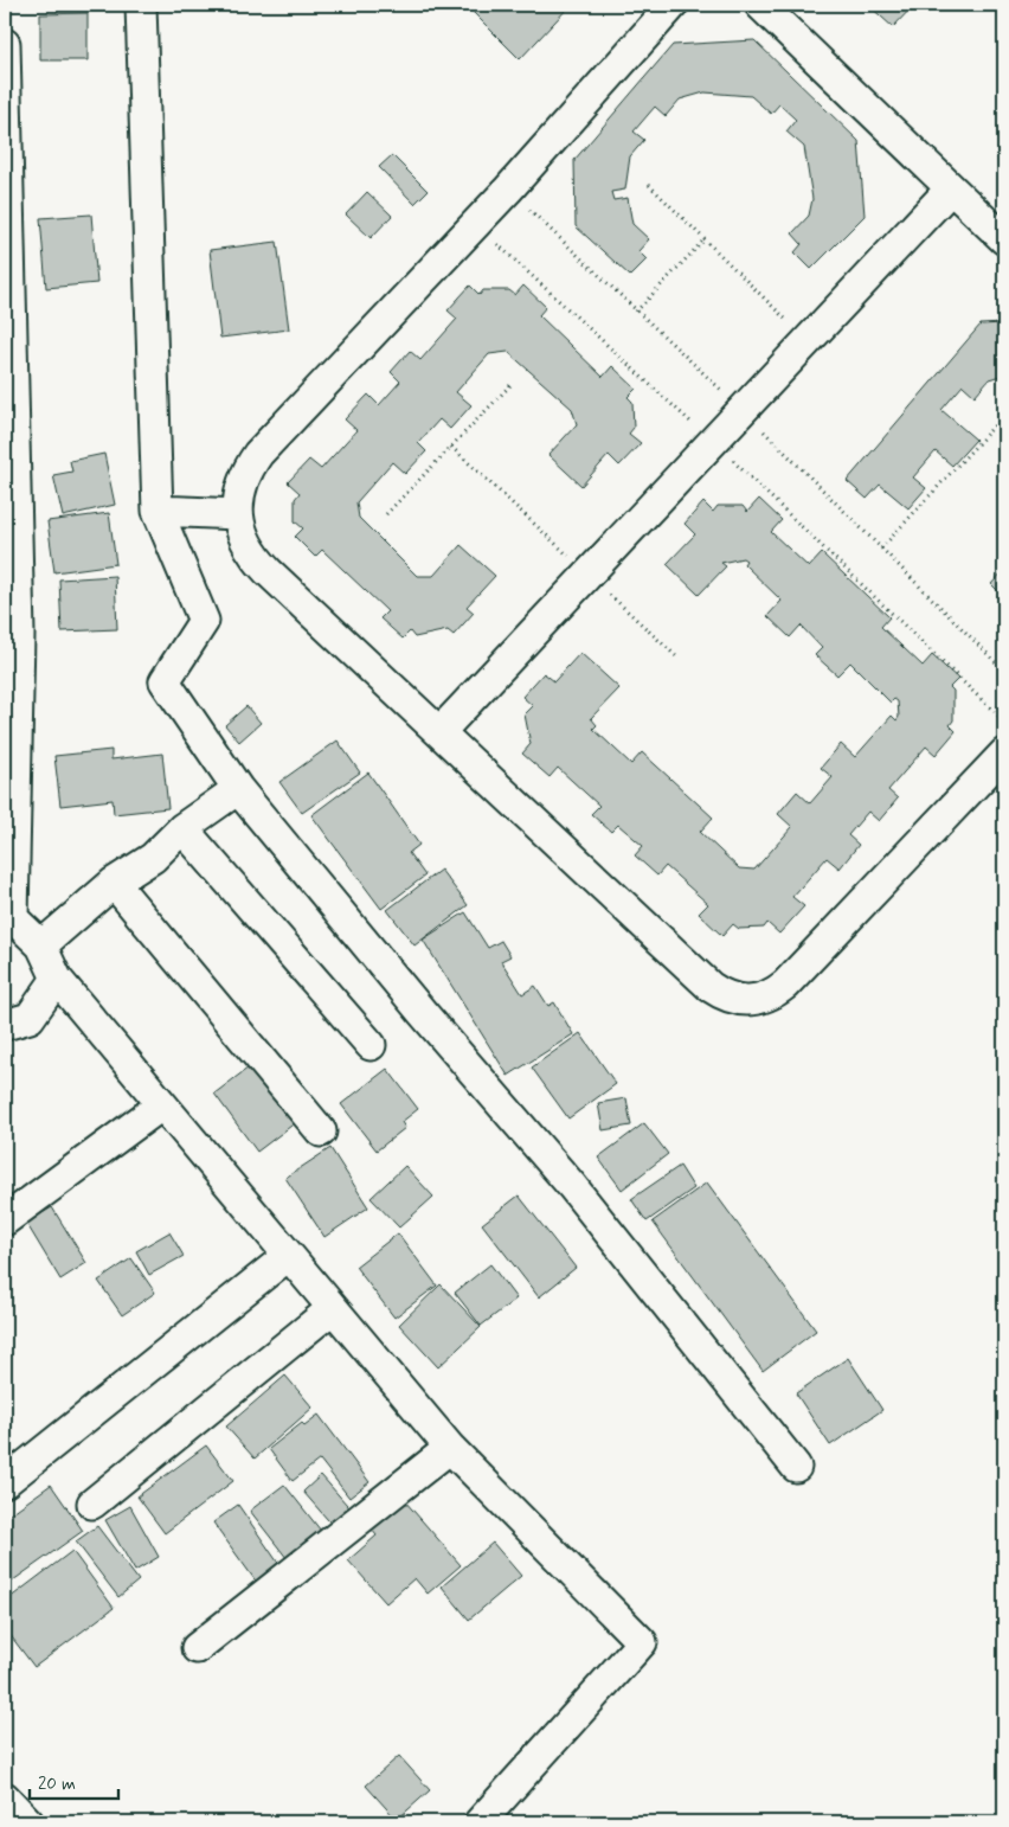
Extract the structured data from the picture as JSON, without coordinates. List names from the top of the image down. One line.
{"scale_bar":"20 m"}
